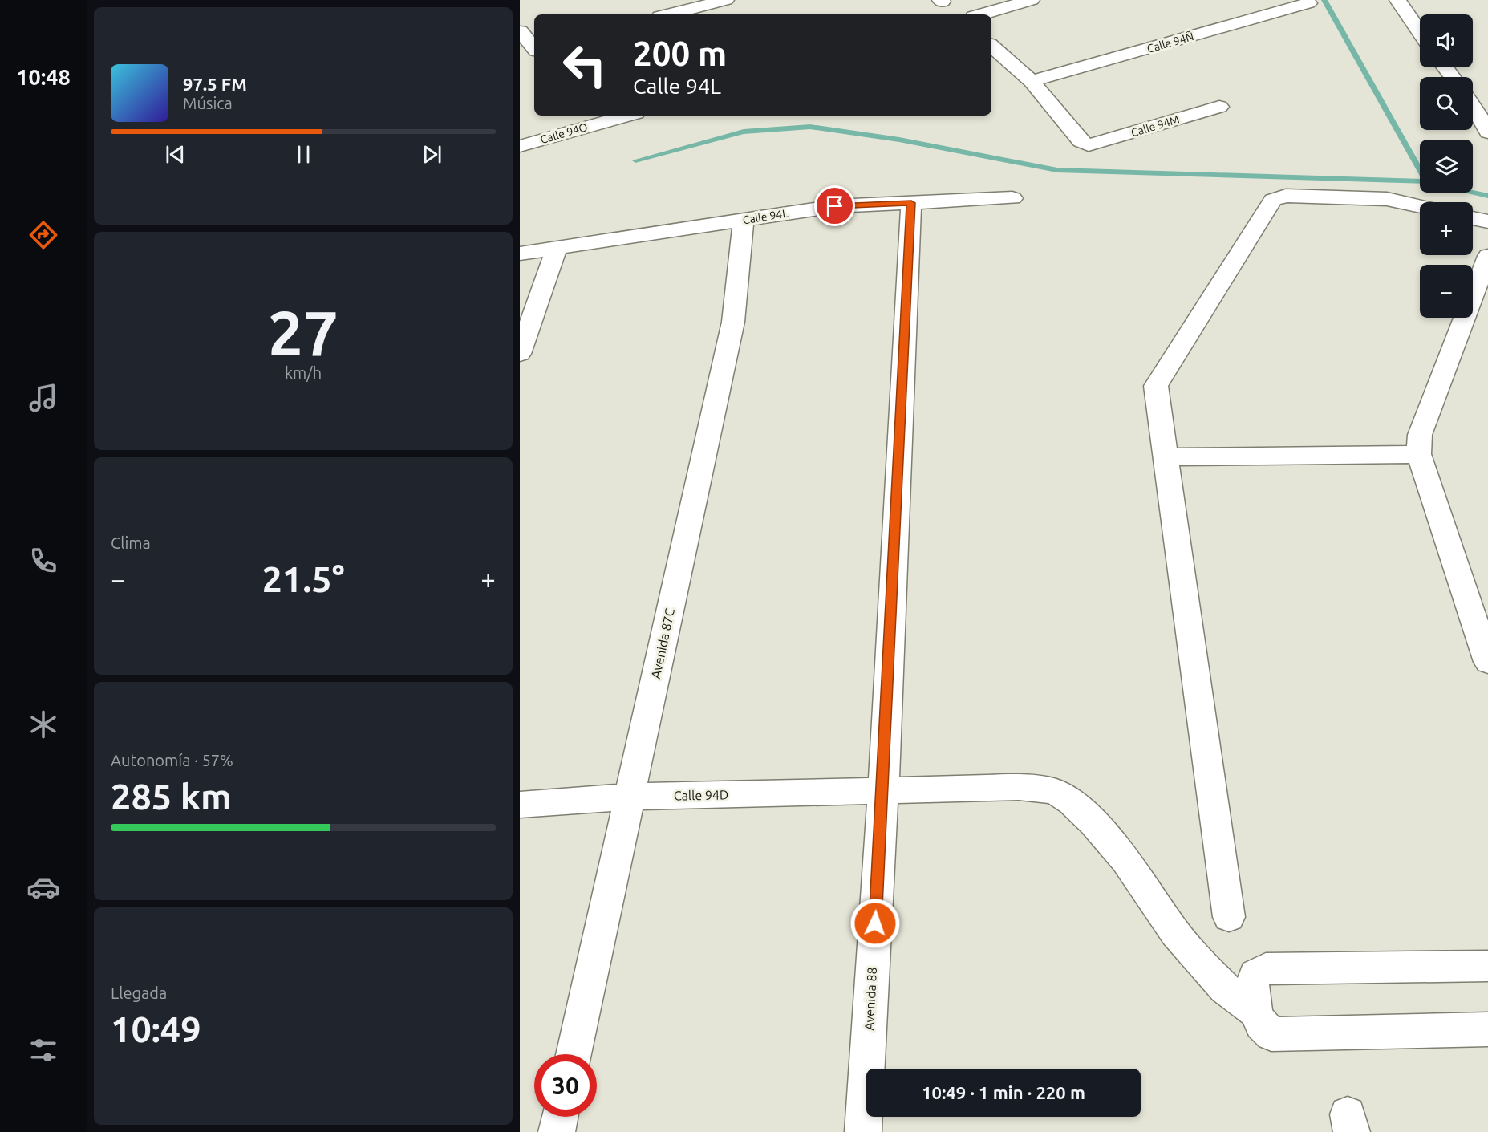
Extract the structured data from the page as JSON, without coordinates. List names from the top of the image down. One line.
{"streets":{"street":["Calle 94Ñ","Calle 94M","Calle 94O","Calle 94L","Avenida 87C","Calle 94D","Avenida 88"]},"crossings":[["Calle 94Ñ","Calle 94M"],["Calle 94L","Avenida 87C"],["Calle 94L","Avenida 88"],["Avenida 87C","Calle 94D"],["Calle 94D","Avenida 88"]],"page":{"tabs":"10:48","map_buttons":["+","−"],"turn":["200 m","Calle 94L"],"song":["97.5 FM","Música"],"tile":[["27","km/h"],"Clima",["Autonomía · 57%","285 km"],["Llegada","10:49"]],"heat":["−","21.5°","+"],"limit":"30","trip":"10:49 · 1 min · 220 m"}}
